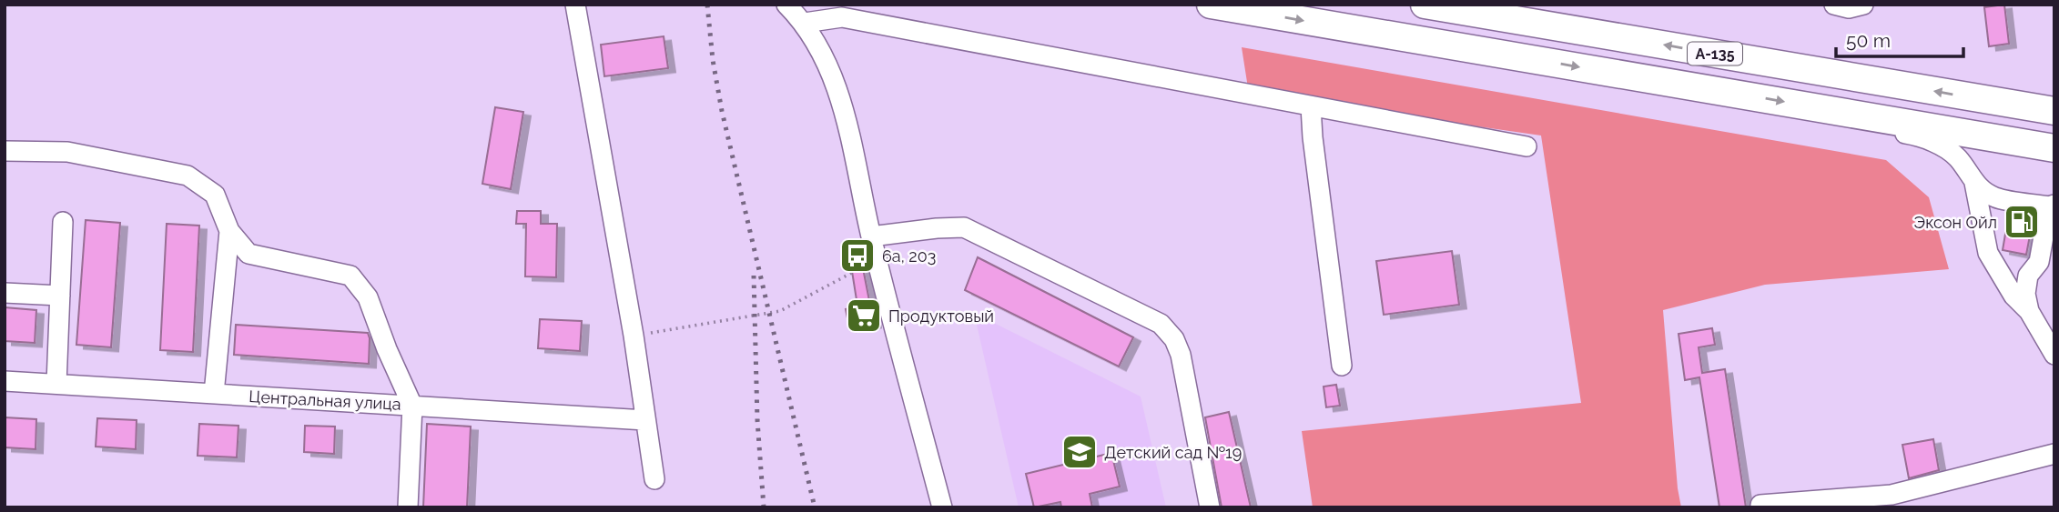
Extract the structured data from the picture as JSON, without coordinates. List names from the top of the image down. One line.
{"streets":{"highway":["А-135"],"street":["Центральная улица"]},"places":{"fuel station":["Эксон Ойл"],"bus stop":["6a, 203"],"supermarket":["Продуктовый"],"school or university":["Детский сад №19"]},"scale_bar":"50 m"}
